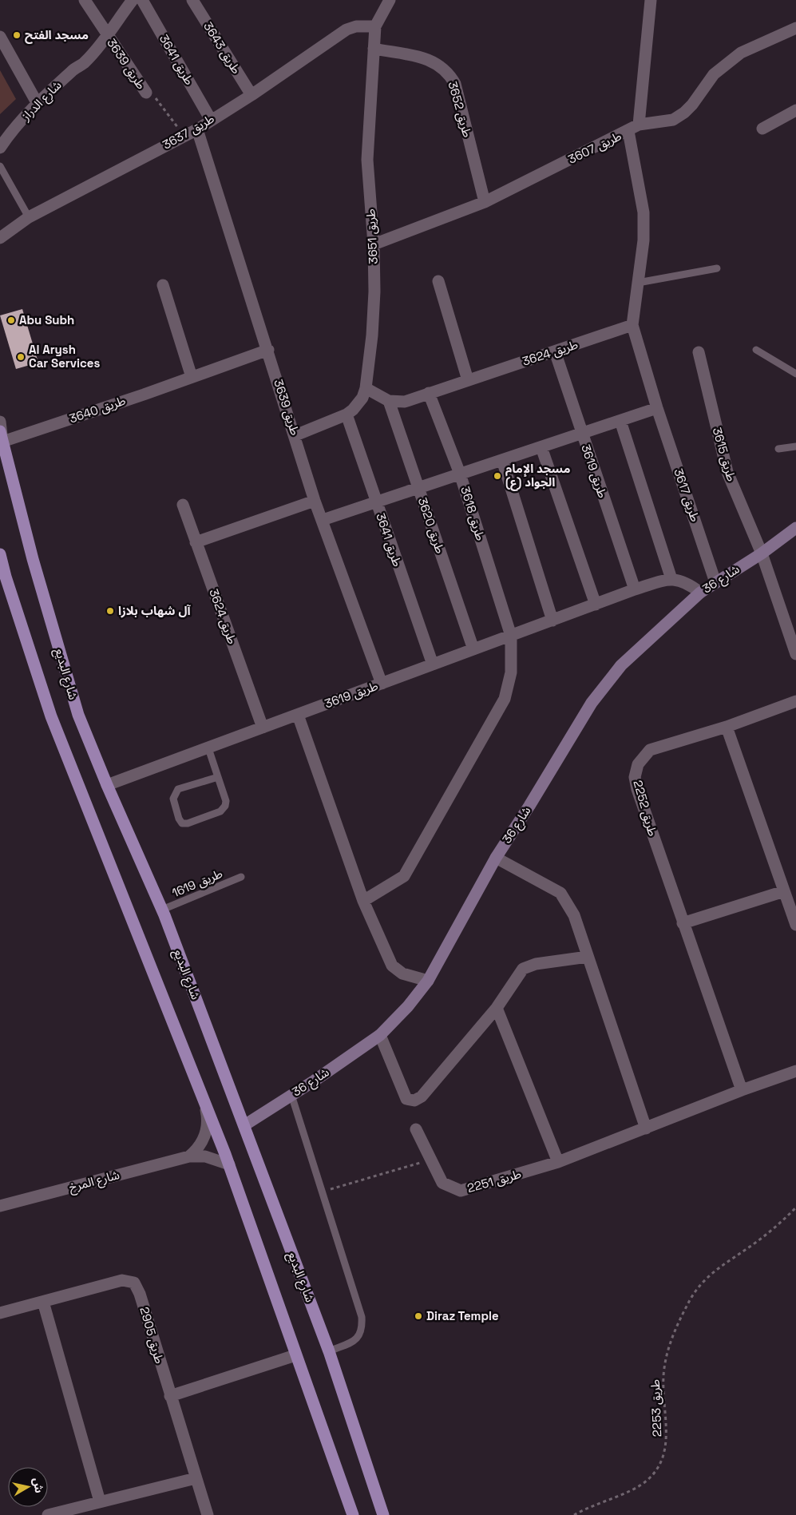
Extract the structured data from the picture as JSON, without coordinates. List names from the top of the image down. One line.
{"streets":{"main road":["شارع البديع"],"street":["طريق 3643","طريق 3641","طريق 3639","شارع الدراز","طريق 3652","طريق 3637","طريق 3607","طريق 3651","طريق 3624","طريق 3640","طريق 3615","طريق 3619","طريق 3617","طريق 3618","طريق 3620","شارع 36","طريق 2252","شارع المرخ","طريق 2251","طريق 2905"],"lane":["طريق 1619"],"path":["طريق 2253"]},"crossings":[["طريق 3643","طريق 3637"],["طريق 3641","طريق 3637"],["طريق 3641","طريق 3651"],["طريق 3641","طريق 3619"],["طريق 3639","شارع الدراز"],["طريق 3639","طريق 3637"],["طريق 3639","طريق 3651"],["طريق 3639","طريق 3640"],["طريق 3639","طريق 3619"],["طريق 3652","طريق 3607"],["طريق 3652","طريق 3651"],["طريق 3637","طريق 3651"],["طريق 3607","طريق 3651"],["طريق 3624","طريق 3619"],["طريق 3624","طريق 3617"],["طريق 3624","طريق 3618"],["طريق 3624","طريق 3620"],["طريق 3640","شارع البديع"],["طريق 3615","شارع 36"],["طريق 3619","طريق 3618"],["طريق 3619","طريق 3620"],["طريق 3619","شارع البديع"],["طريق 3617","شارع 36"],["شارع 36","شارع البديع"],["شارع البديع","طريق 1619"],["طريق 2252","طريق 2251"]],"places":["مسجد الفتح","Abu Subh","Al Arysh Car Services","مسجد الإمام الجواد (ع)","آل شهاب بلازا","Diraz Temple"],"north":"right"}
